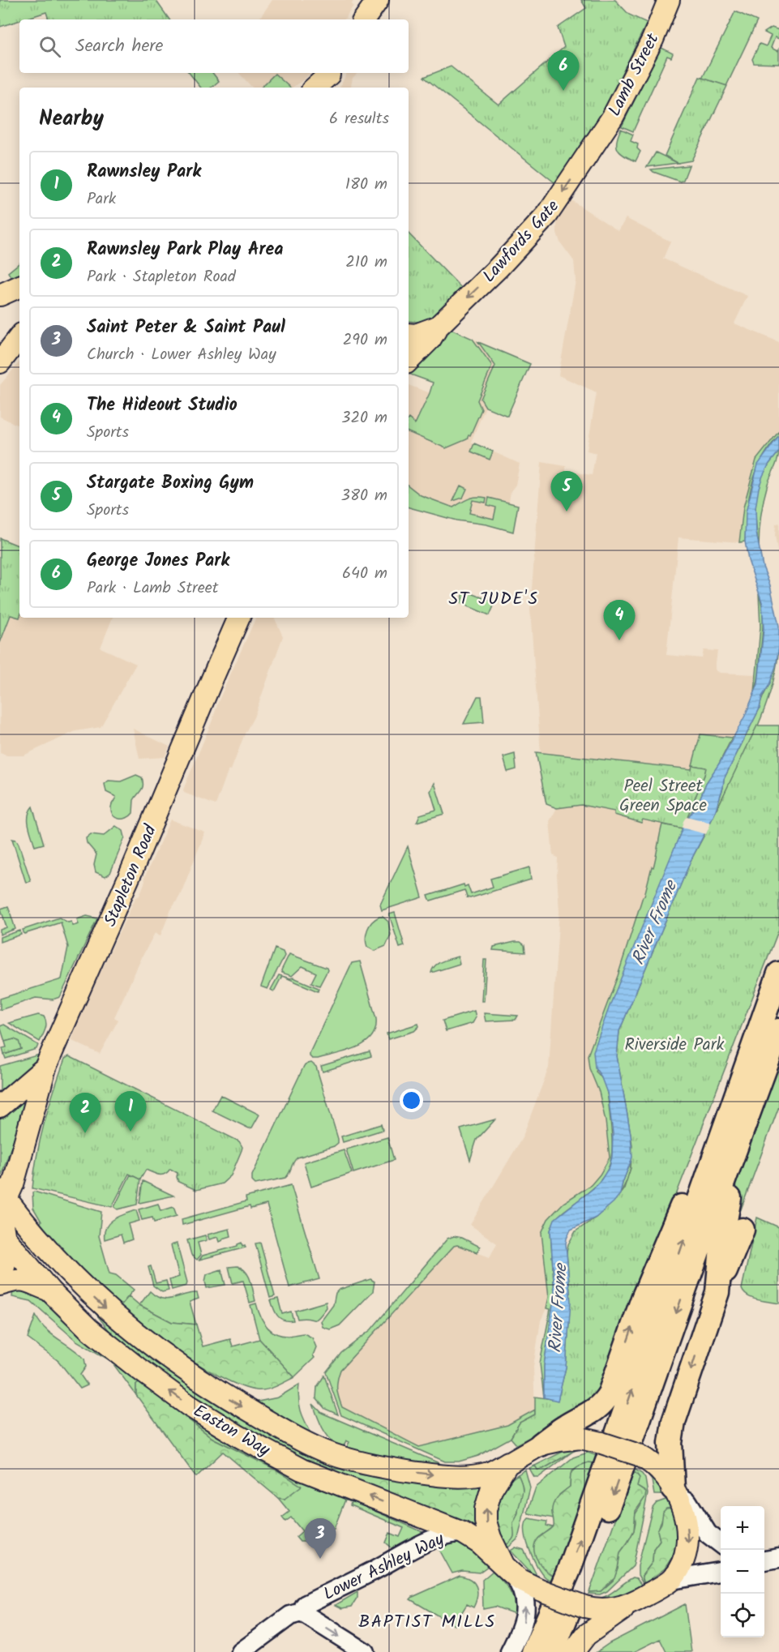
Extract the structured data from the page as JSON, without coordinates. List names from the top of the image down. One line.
{"streets":{"main road":["Lamb Street","Lawfords Gate","Stapleton Road","Easton Way","Lower Ashley Way"]},"crossings":[["Lamb Street","Lawfords Gate"],["Stapleton Road","Easton Way"],["Easton Way","Lower Ashley Way"]],"one_way":["Lawfords Gate"],"districts":["ST JUDE'S","BAPTIST MILLS"],"water":["River Frome"],"parks":["Peel Street Green Space","Riverside Park"],"page":{"search":"Search here","pins":["6","5","4","1","2","3"],"heading":["Nearby","6 results"],"list":[{"mark":"1","name":"Rawnsley Park","note":"Park","value":"180 m"},{"mark":"2","name":"Rawnsley Park Play Area","note":"Park · Stapleton Road","value":"210 m"},{"mark":"3","name":"Saint Peter & Saint Paul","note":"Church · Lower Ashley Way","value":"290 m"},{"mark":"4","name":"The Hideout Studio","note":"Sports","value":"320 m"},{"mark":"5","name":"Stargate Boxing Gym","note":"Sports","value":"380 m"},{"mark":"6","name":"George Jones Park","note":"Park · Lamb Street","value":"640 m"}],"map_buttons":["+","−"]}}
